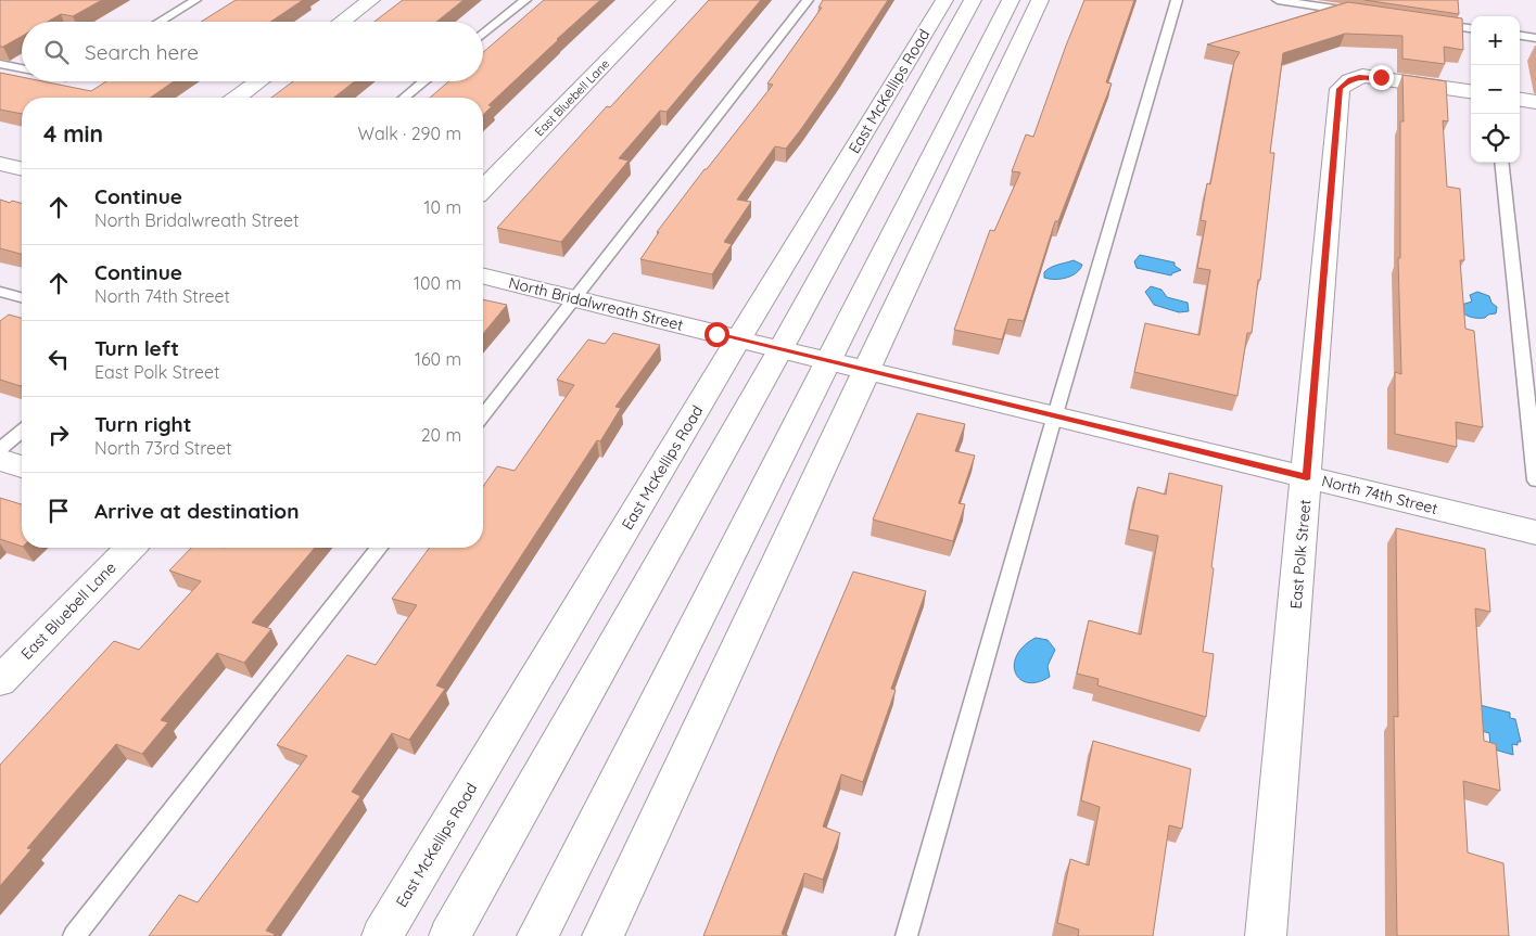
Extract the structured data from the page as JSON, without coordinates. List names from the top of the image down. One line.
{"streets":{"street":["East McKellips Road","East Bluebell Lane","North Bridalwreath Street","North 74th Street","East Polk Street"]},"crossings":[["East McKellips Road","North Bridalwreath Street"],["East McKellips Road","North 74th Street"],["North Bridalwreath Street","North 74th Street"],["North 74th Street","East Polk Street"]],"page":{"map_buttons":["+","−"],"search":"Search here","heading":["4 min","Walk · 290 m"],"list":[["Continue","North Bridalwreath Street","10 m"],["Continue","North 74th Street","100 m"],["Turn left","East Polk Street","160 m"],["Turn right","North 73rd Street","20 m"],"Arrive at destination"]}}
